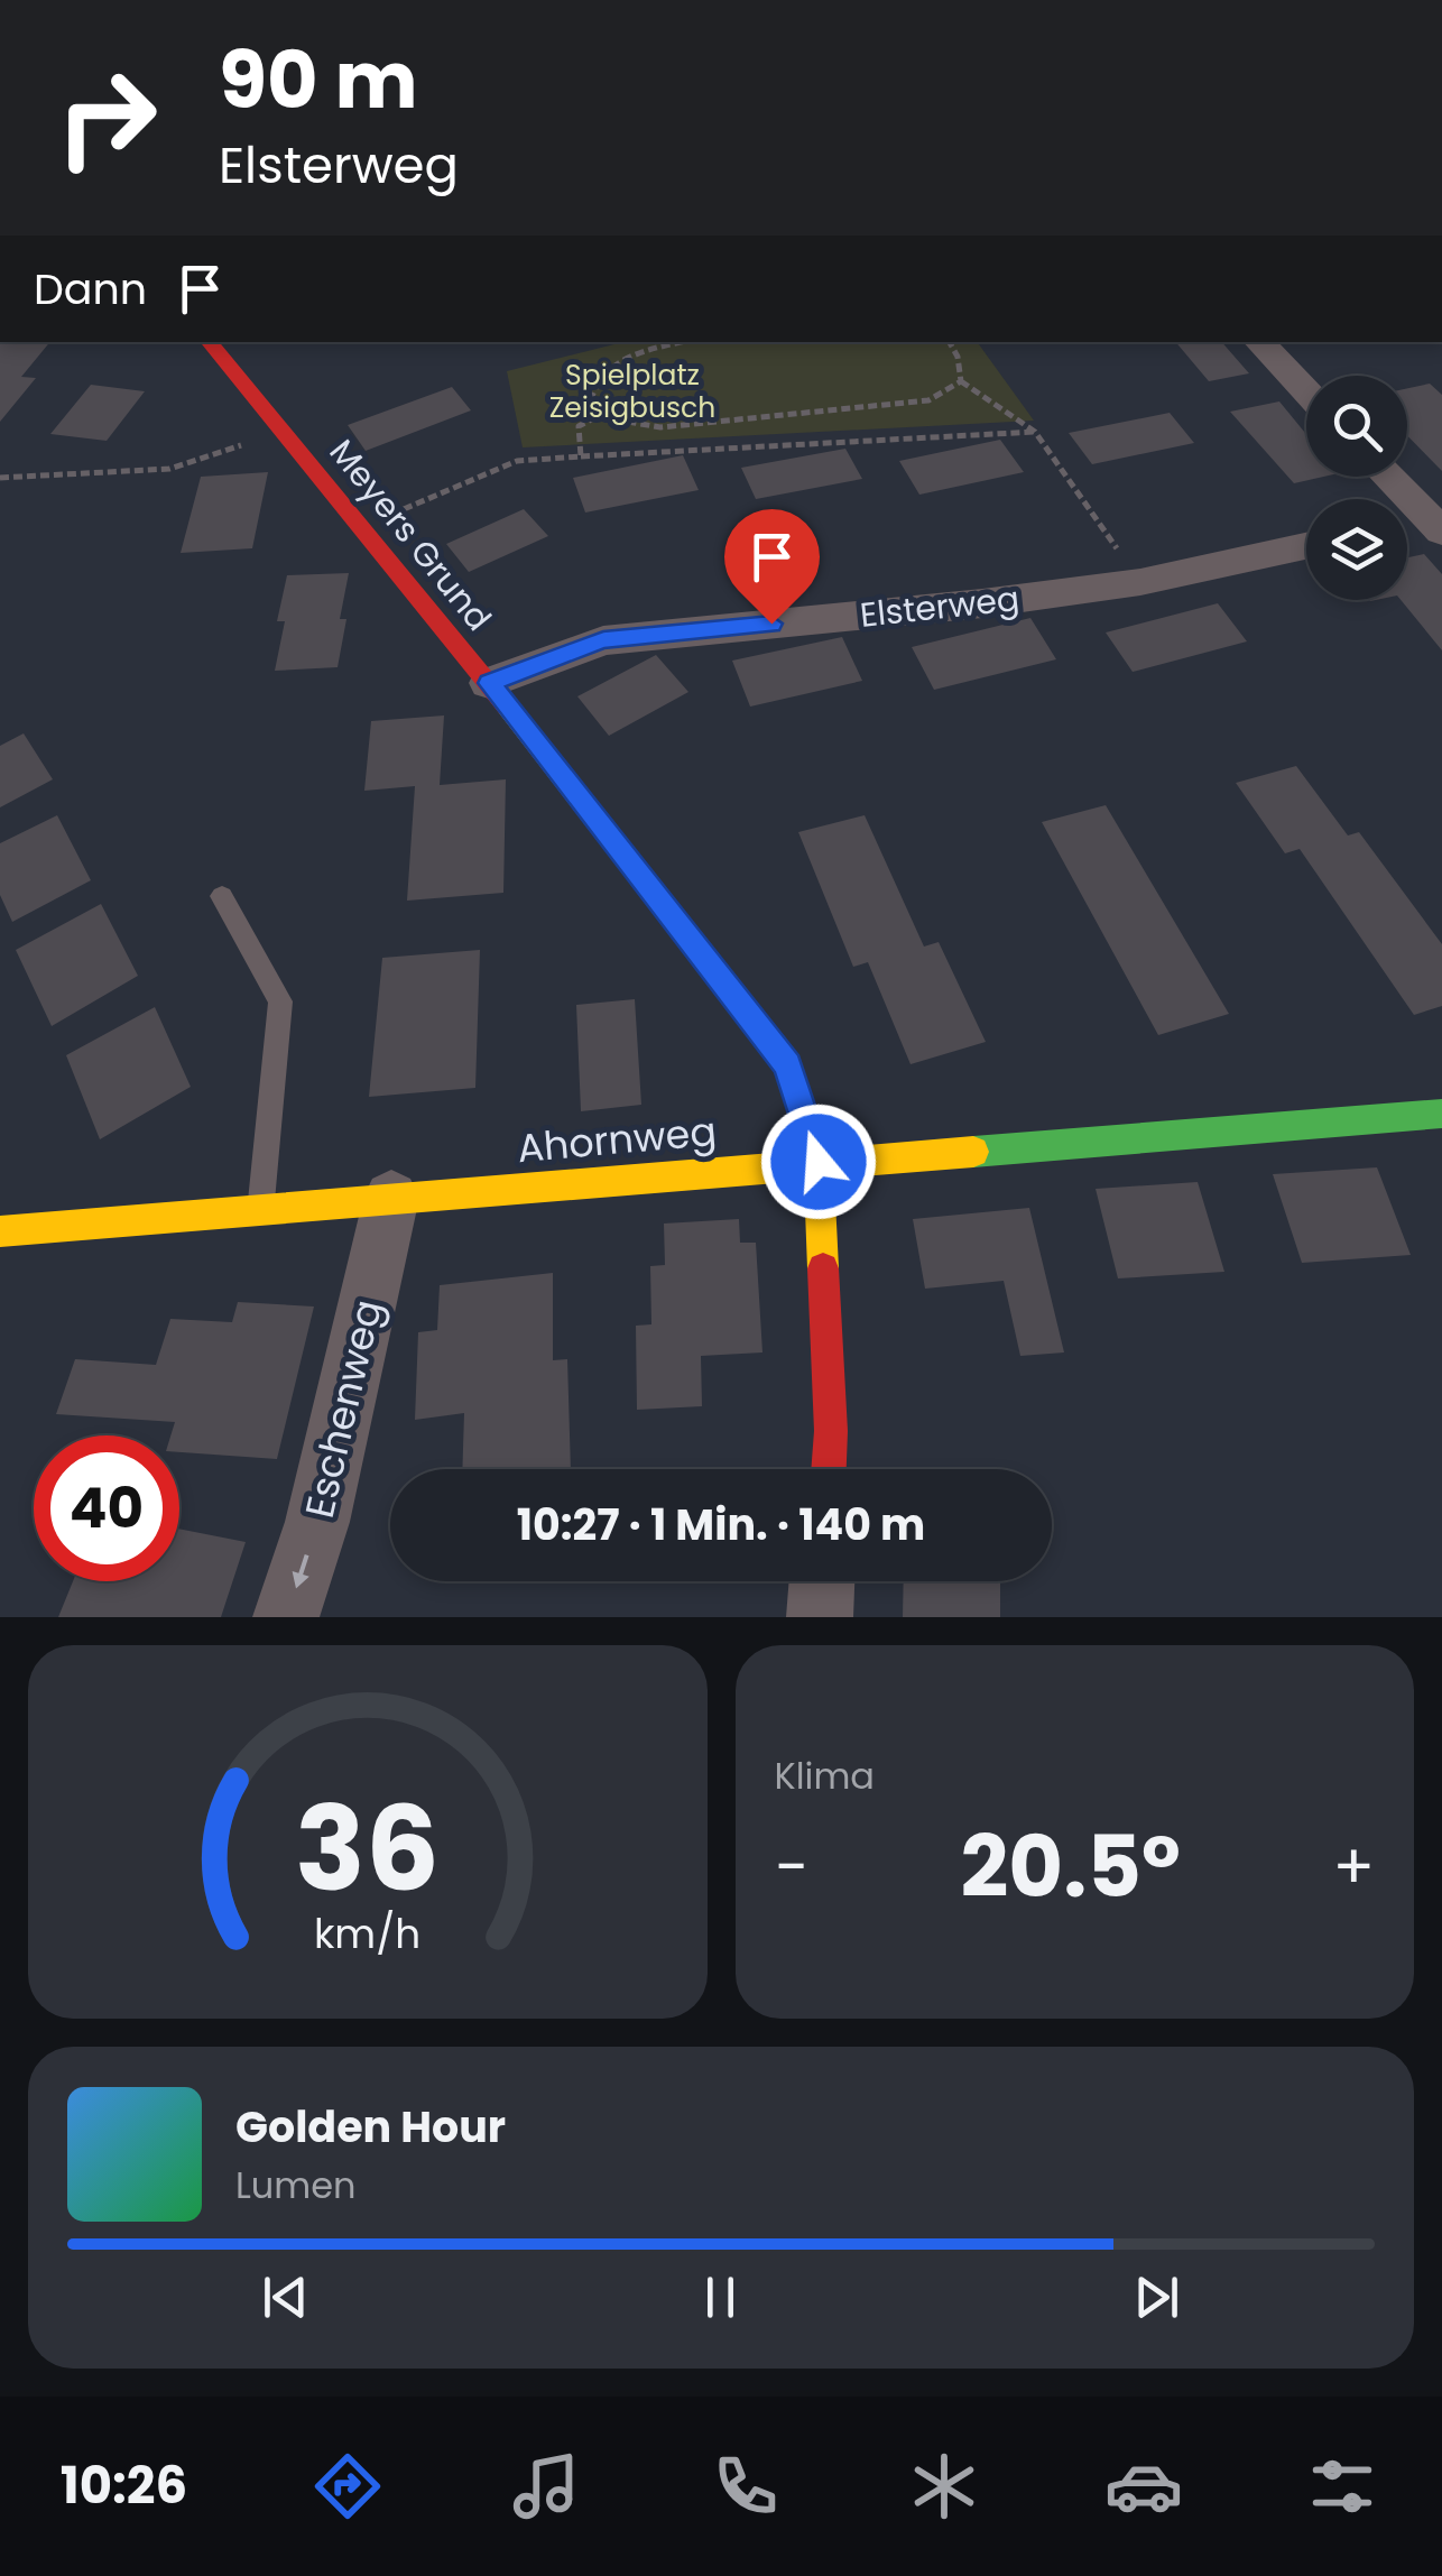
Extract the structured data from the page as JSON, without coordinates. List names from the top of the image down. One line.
{"streets":{"street":["Meyers Grund","Elsterweg","Ahornweg","Eschenweg"]},"crossings":[["Meyers Grund","Elsterweg"],["Meyers Grund","Ahornweg"],["Ahornweg","Eschenweg"]],"one_way":["Eschenweg"],"parks":["Spielplatz Zeisigbusch"],"page":{"turn":["90 m","Elsterweg"],"then":"Dann","limit":"40","trip":"10:27 · 1 Min. · 140 m","tile":"Klima","heat":["−","20.5°","+"],"song":["Golden Hour","Lumen"],"tabs":"10:26","gauge":["36","km/h"]}}
